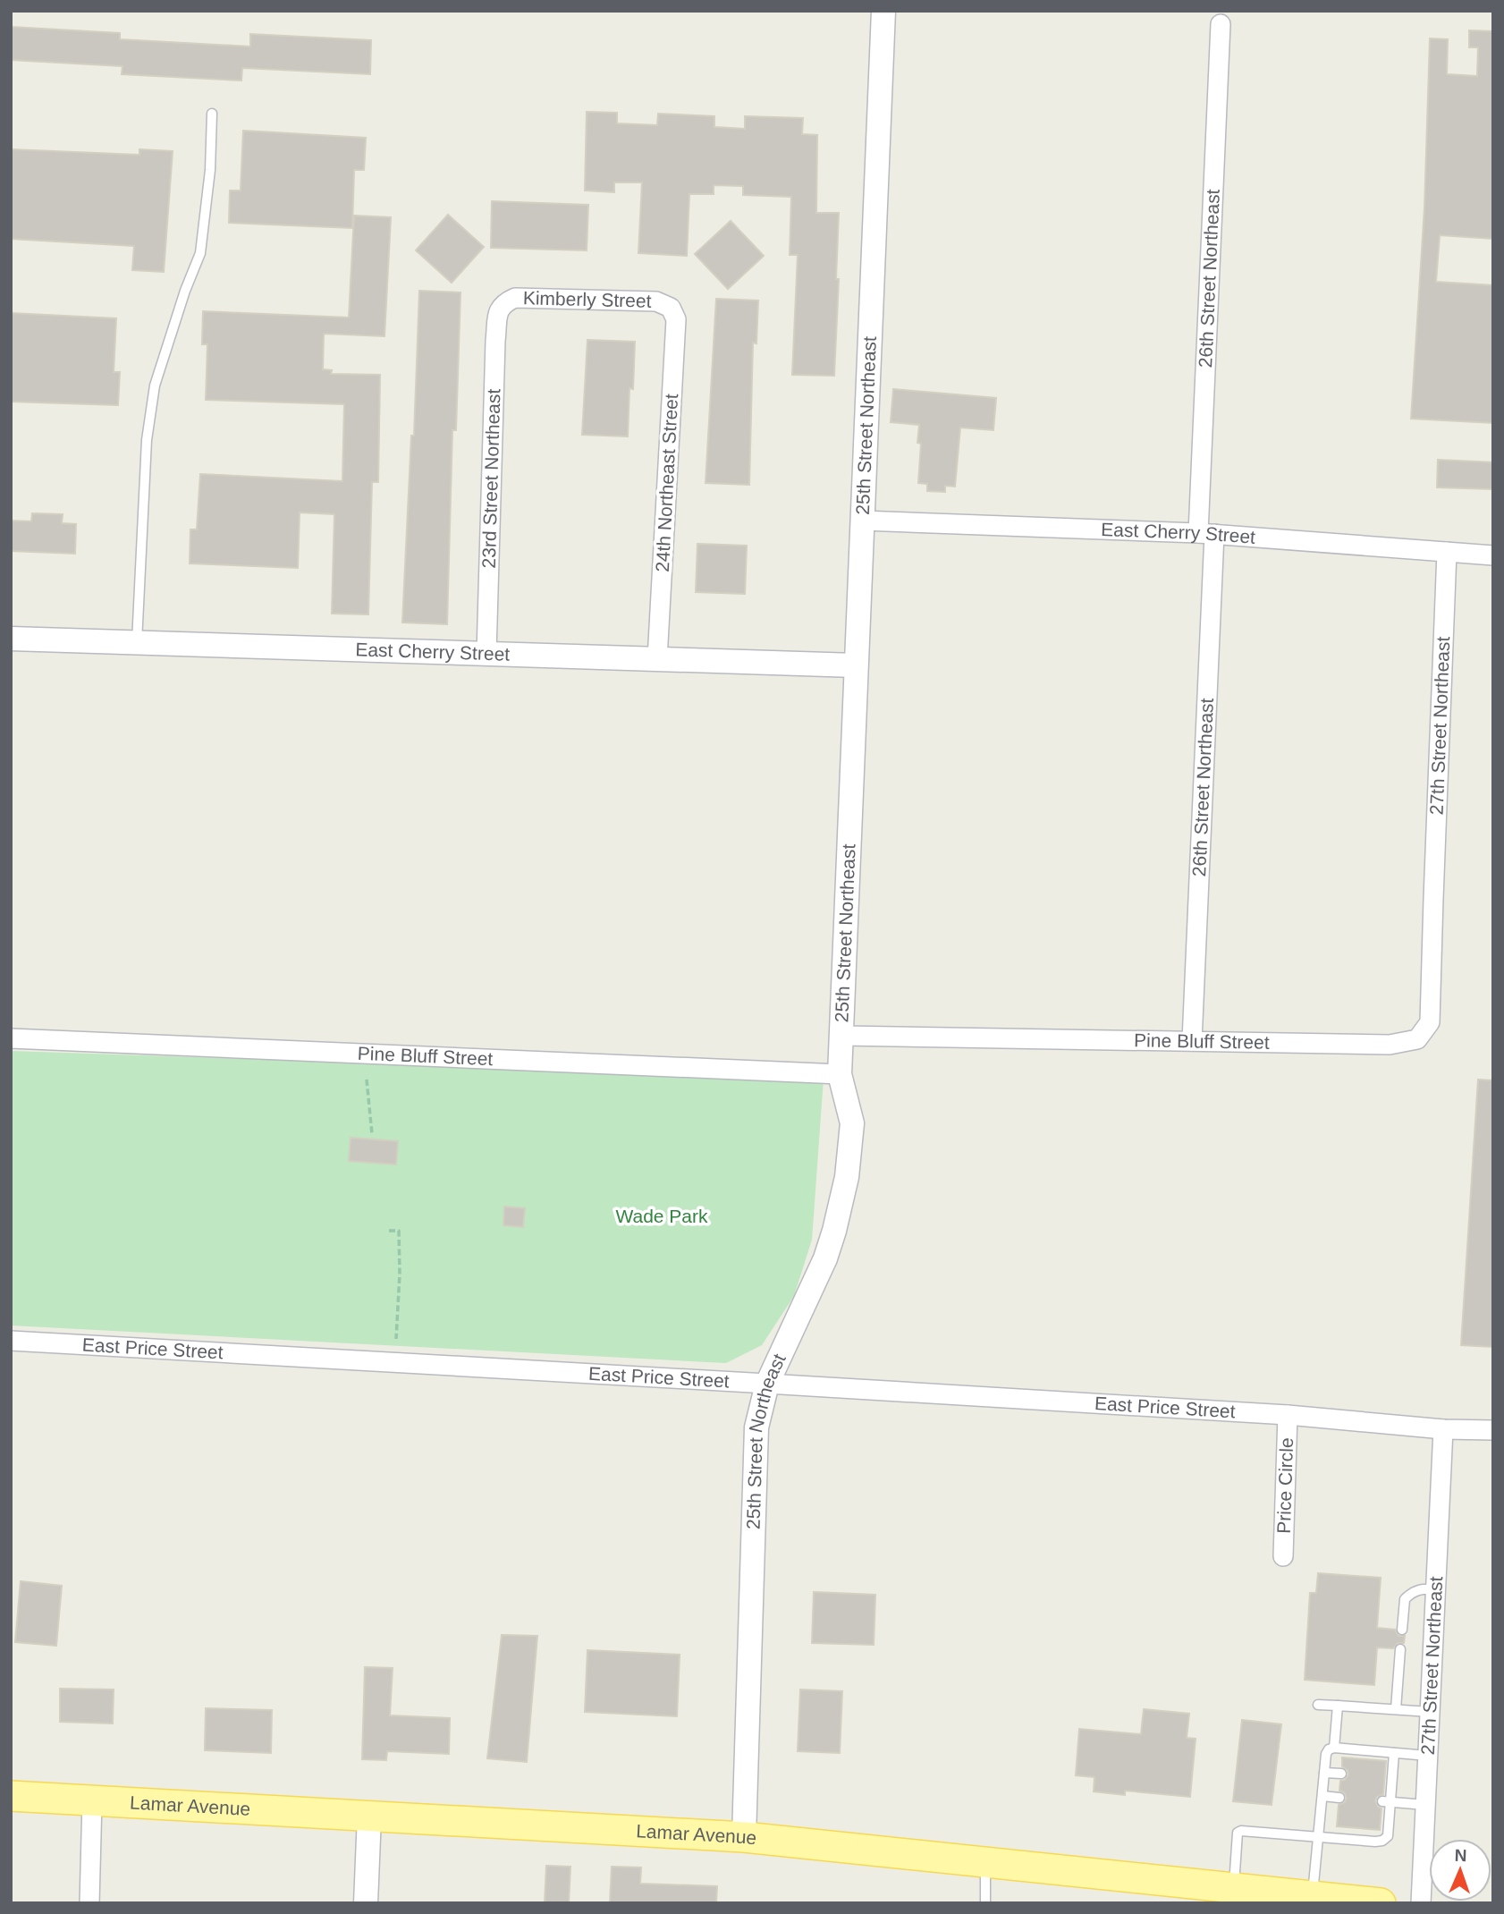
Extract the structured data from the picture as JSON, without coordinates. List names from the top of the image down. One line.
{"streets":{"main road":["Lamar Avenue"],"street":["26th Street Northeast","Kimberly Street","25th Street Northeast","23rd Street Northeast","24th Northeast Street","East Cherry Street","27th Street Northeast","Pine Bluff Street","East Price Street","Price Circle"]},"crossings":[["26th Street Northeast","East Cherry Street"],["26th Street Northeast","Pine Bluff Street"],["Kimberly Street","23rd Street Northeast"],["Kimberly Street","24th Northeast Street"],["25th Street Northeast","East Cherry Street"],["25th Street Northeast","Pine Bluff Street"],["25th Street Northeast","East Price Street"],["25th Street Northeast","Lamar Avenue"],["23rd Street Northeast","East Cherry Street"],["24th Northeast Street","East Cherry Street"],["East Cherry Street","27th Street Northeast"],["27th Street Northeast","Pine Bluff Street"],["27th Street Northeast","East Price Street"],["East Price Street","Price Circle"]],"parks":["Wade Park"],"north":"top"}
